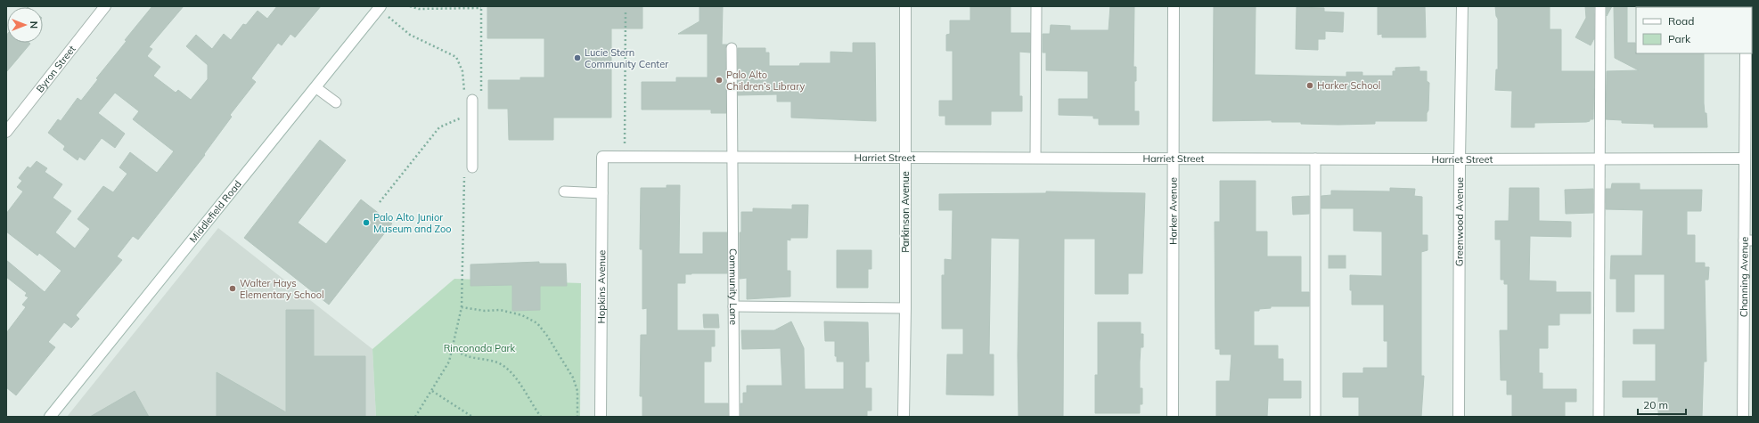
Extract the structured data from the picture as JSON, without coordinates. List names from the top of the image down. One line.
{"streets":{"street":["Byron Street","Harriet Street","Harker Avenue","Middlefield Road","Parkinson Avenue","Greenwood Avenue","Channing Avenue","Hopkins Avenue"],"lane":["Community Lane"]},"crossings":[["Harriet Street","Harker Avenue"],["Harriet Street","Parkinson Avenue"],["Harriet Street","Greenwood Avenue"],["Harriet Street","Channing Avenue"],["Harriet Street","Hopkins Avenue"],["Harriet Street","Community Lane"]],"parks":["Rinconada Park"],"places":["Lucie Stern Community Center","Palo Alto Children’s Library","Harker School","Palo Alto Junior Museum and Zoo","Walter Hays Elementary School"],"legend":["Road","Park"],"scale_bar":"20 m","north":"right"}
